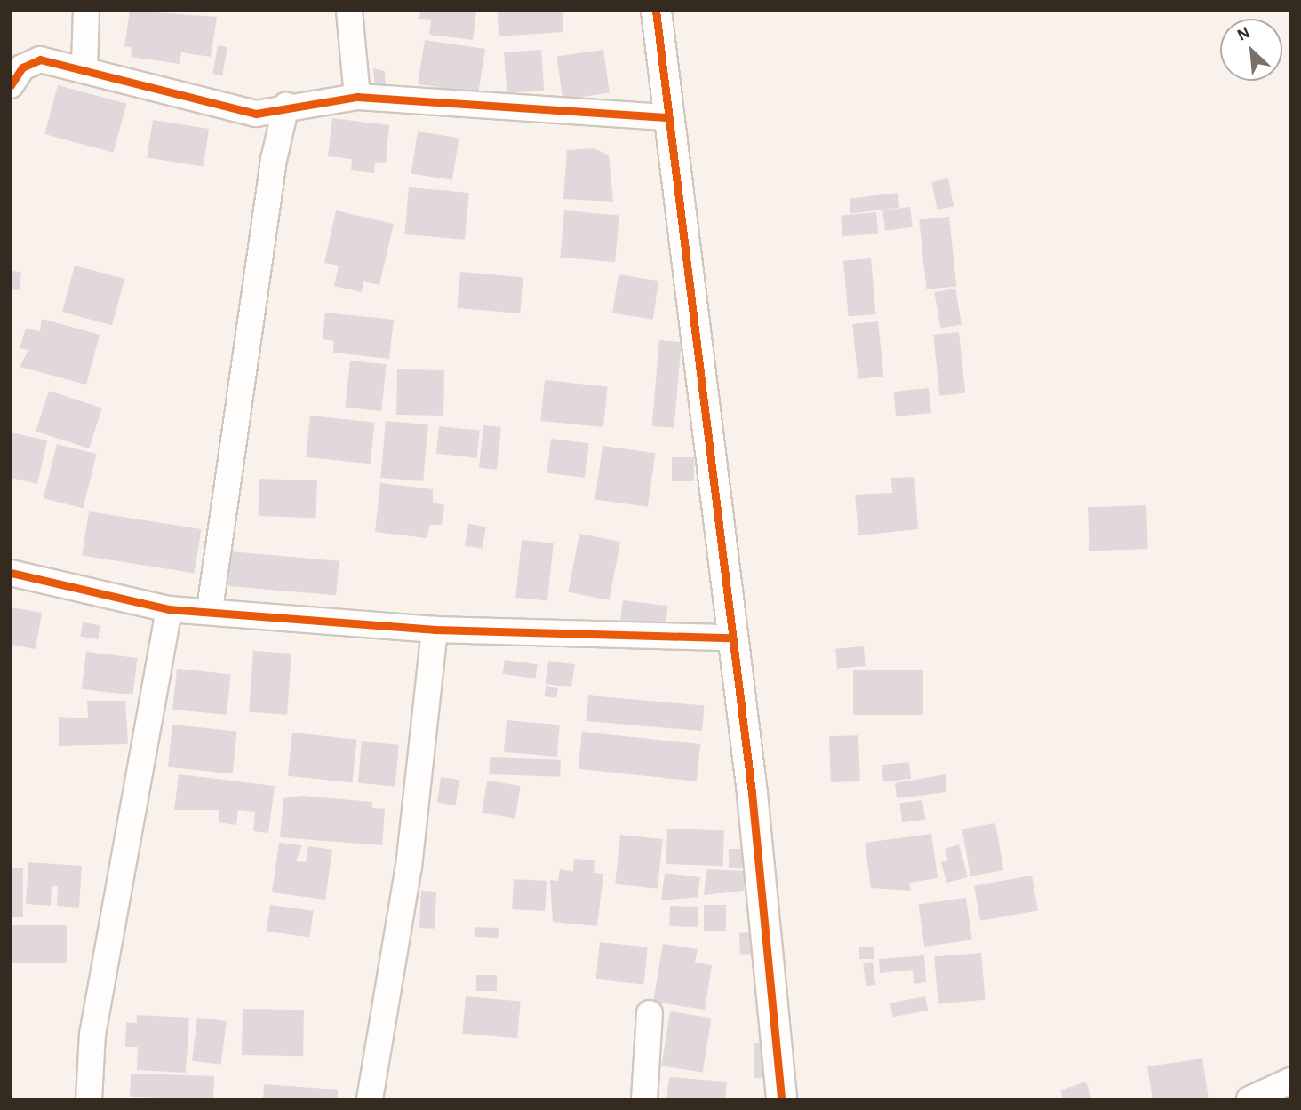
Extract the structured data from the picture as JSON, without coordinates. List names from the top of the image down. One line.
{"north":"top left"}
